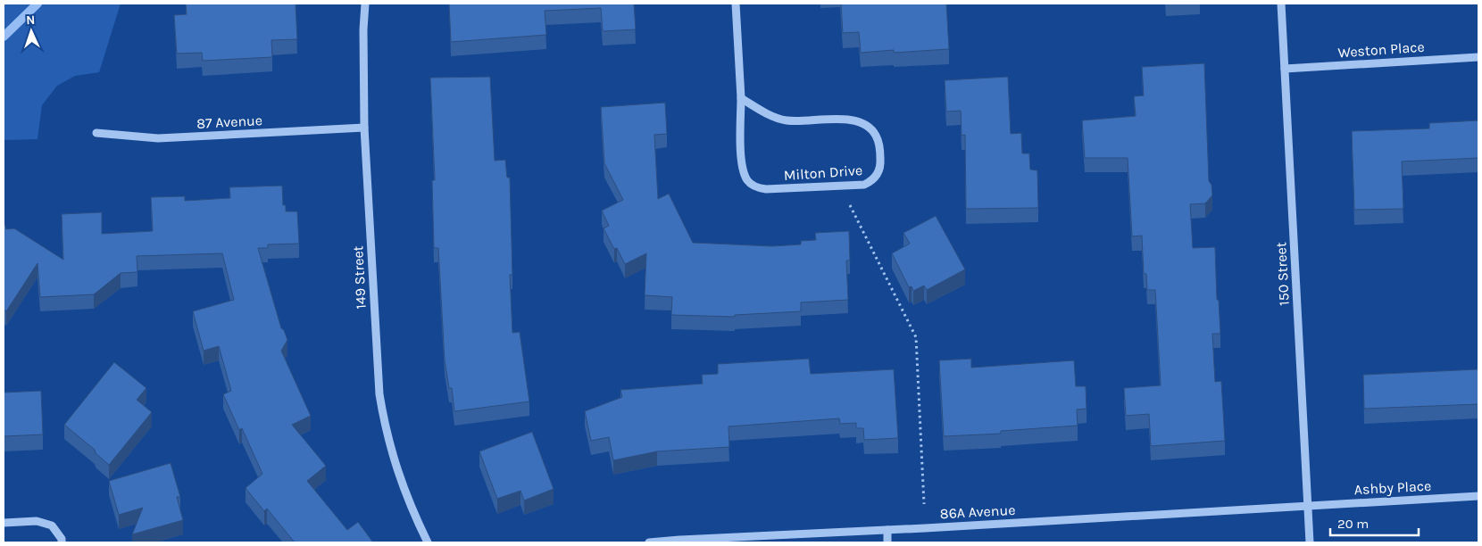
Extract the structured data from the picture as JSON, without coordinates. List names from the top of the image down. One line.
{"streets":{"street":["Weston Place","87 Avenue","Milton Drive","150 Street","149 Street","Ashby Place","86A Avenue"]},"crossings":[["Weston Place","150 Street"],["87 Avenue","149 Street"],["150 Street","Ashby Place"],["150 Street","86A Avenue"],["Ashby Place","86A Avenue"]],"scale_bar":"20 m","north":"top"}
